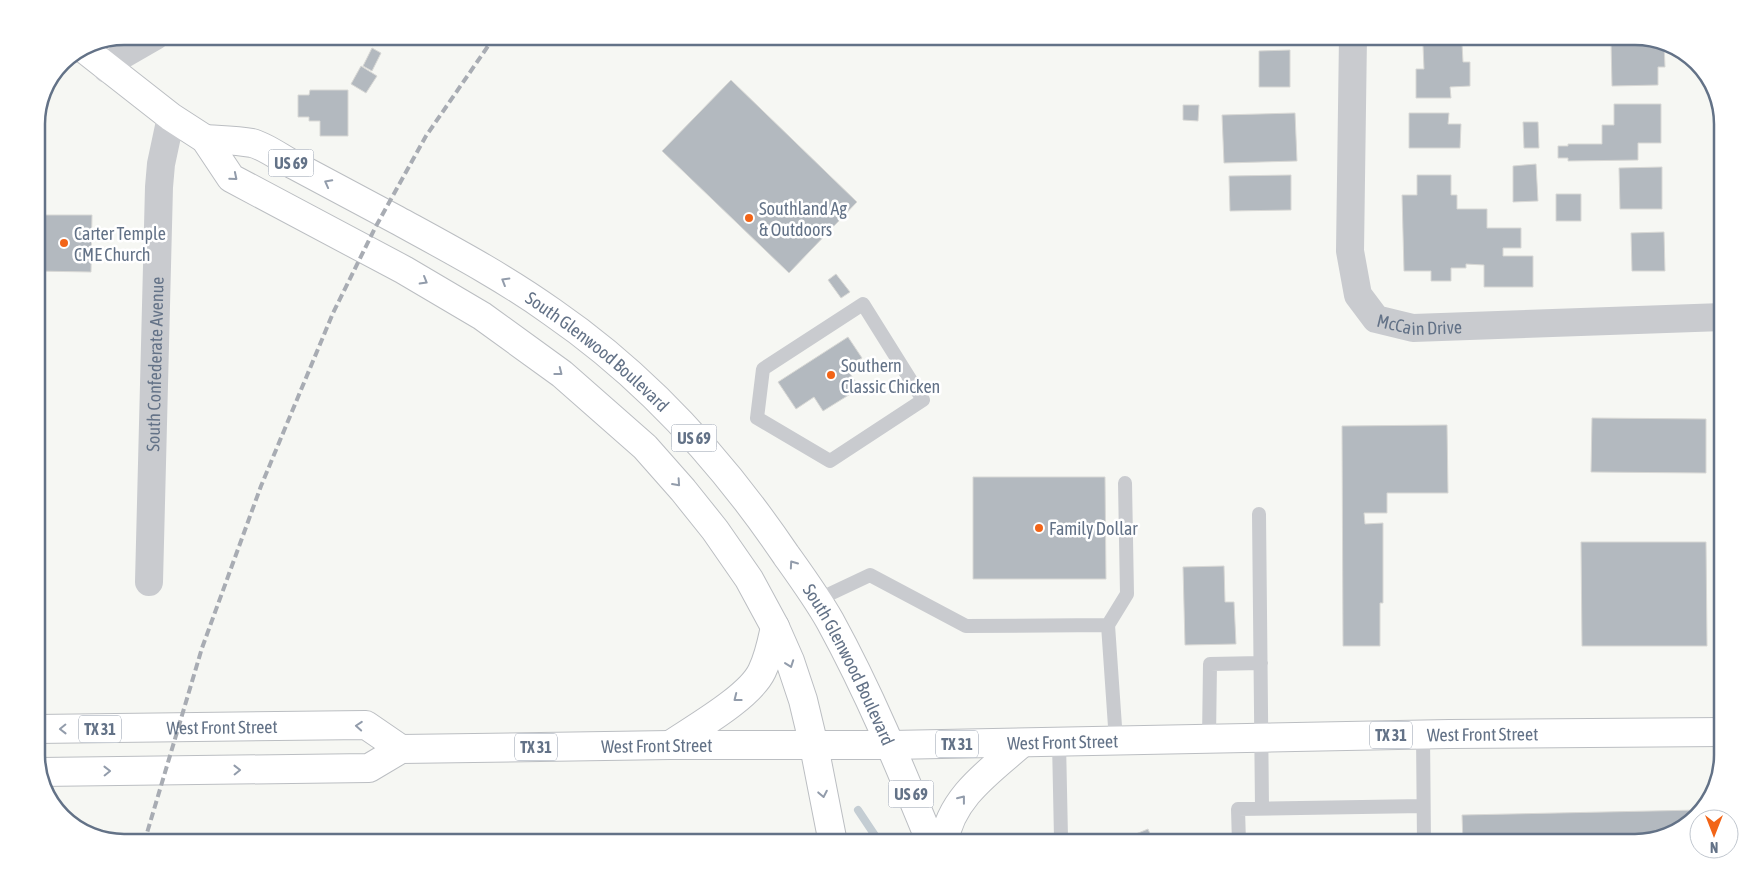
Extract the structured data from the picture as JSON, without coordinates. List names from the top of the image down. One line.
{"streets":{"main road":["US 69","South Glenwood Boulevard","West Front Street","TX 31"],"street":["McCain Drive","South Confederate Avenue"]},"crossings":[["South Glenwood Boulevard","South Confederate Avenue"],["South Glenwood Boulevard","West Front Street"]],"places":["Southland Ag & Outdoors","Carter Temple CME Church","Southern Classic Chicken","Family Dollar"],"north":"bottom"}
